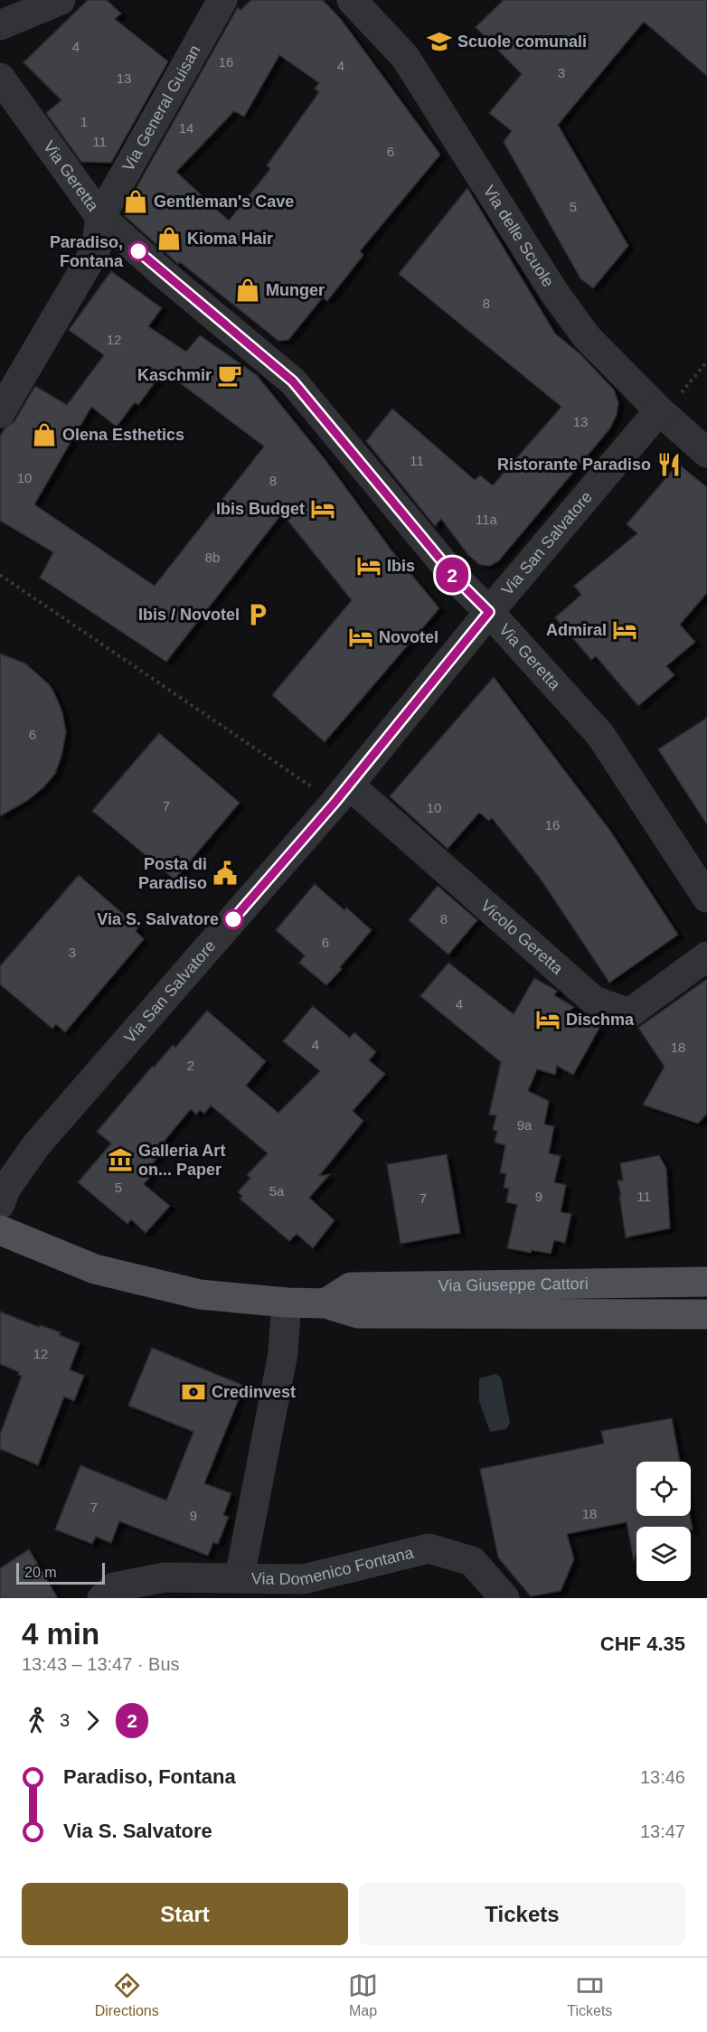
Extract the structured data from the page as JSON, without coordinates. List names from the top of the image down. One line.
{"streets":{"main road":["Via Giuseppe Cattori"],"street":["Via General Guisan","Via Geretta","Via delle Scuole","Via San Salvatore","Vicolo Geretta","Via Domenico Fontana"]},"crossings":[["Via General Guisan","Via Geretta"],["Via Geretta","Via San Salvatore"],["Via delle Scuole","Via San Salvatore"],["Via San Salvatore","Vicolo Geretta"],["Via Giuseppe Cattori","Via Domenico Fontana"]],"places":{"school or university":["Scuole comunali"],"shop":["Gentleman's Cave","Kioma Hair","Munger","Olena Esthetics"],"other":["Paradiso, Fontana","Via S. Salvatore"],"cafe":["Kaschmir"],"restaurant":["Ristorante Paradiso"],"hotel":["Ibis Budget","Ibis","Admiral","Novotel","Dischma"],"parking":["Ibis / Novotel"],"public building":["Posta di Paradiso"],"museum":["Galleria Art on... Paper"],"bank":["Credinvest"]},"lines":["bus line 2"],"house_numbers":["4","16","4","3","13","1","14","11","6","5","8","12","13","11","10","8","11a","8b","6","7","10","16","8","6","3","4","4","18","2","9a","5","5a","9","11","7","12","7","18","9"],"scale_bar":"20 m","page":{"on_map":"2","scale":"20 m","heading":["4 min","13:43 – 13:47 · Bus","CHF 4.35"],"legs":["3","2"],"list":[{"name":"Paradiso, Fontana","value":"13:46"},{"name":"Via S. Salvatore","value":"13:47"}],"buttons":["Start","Tickets"],"tabs":["Directions","Map","Tickets"]}}
